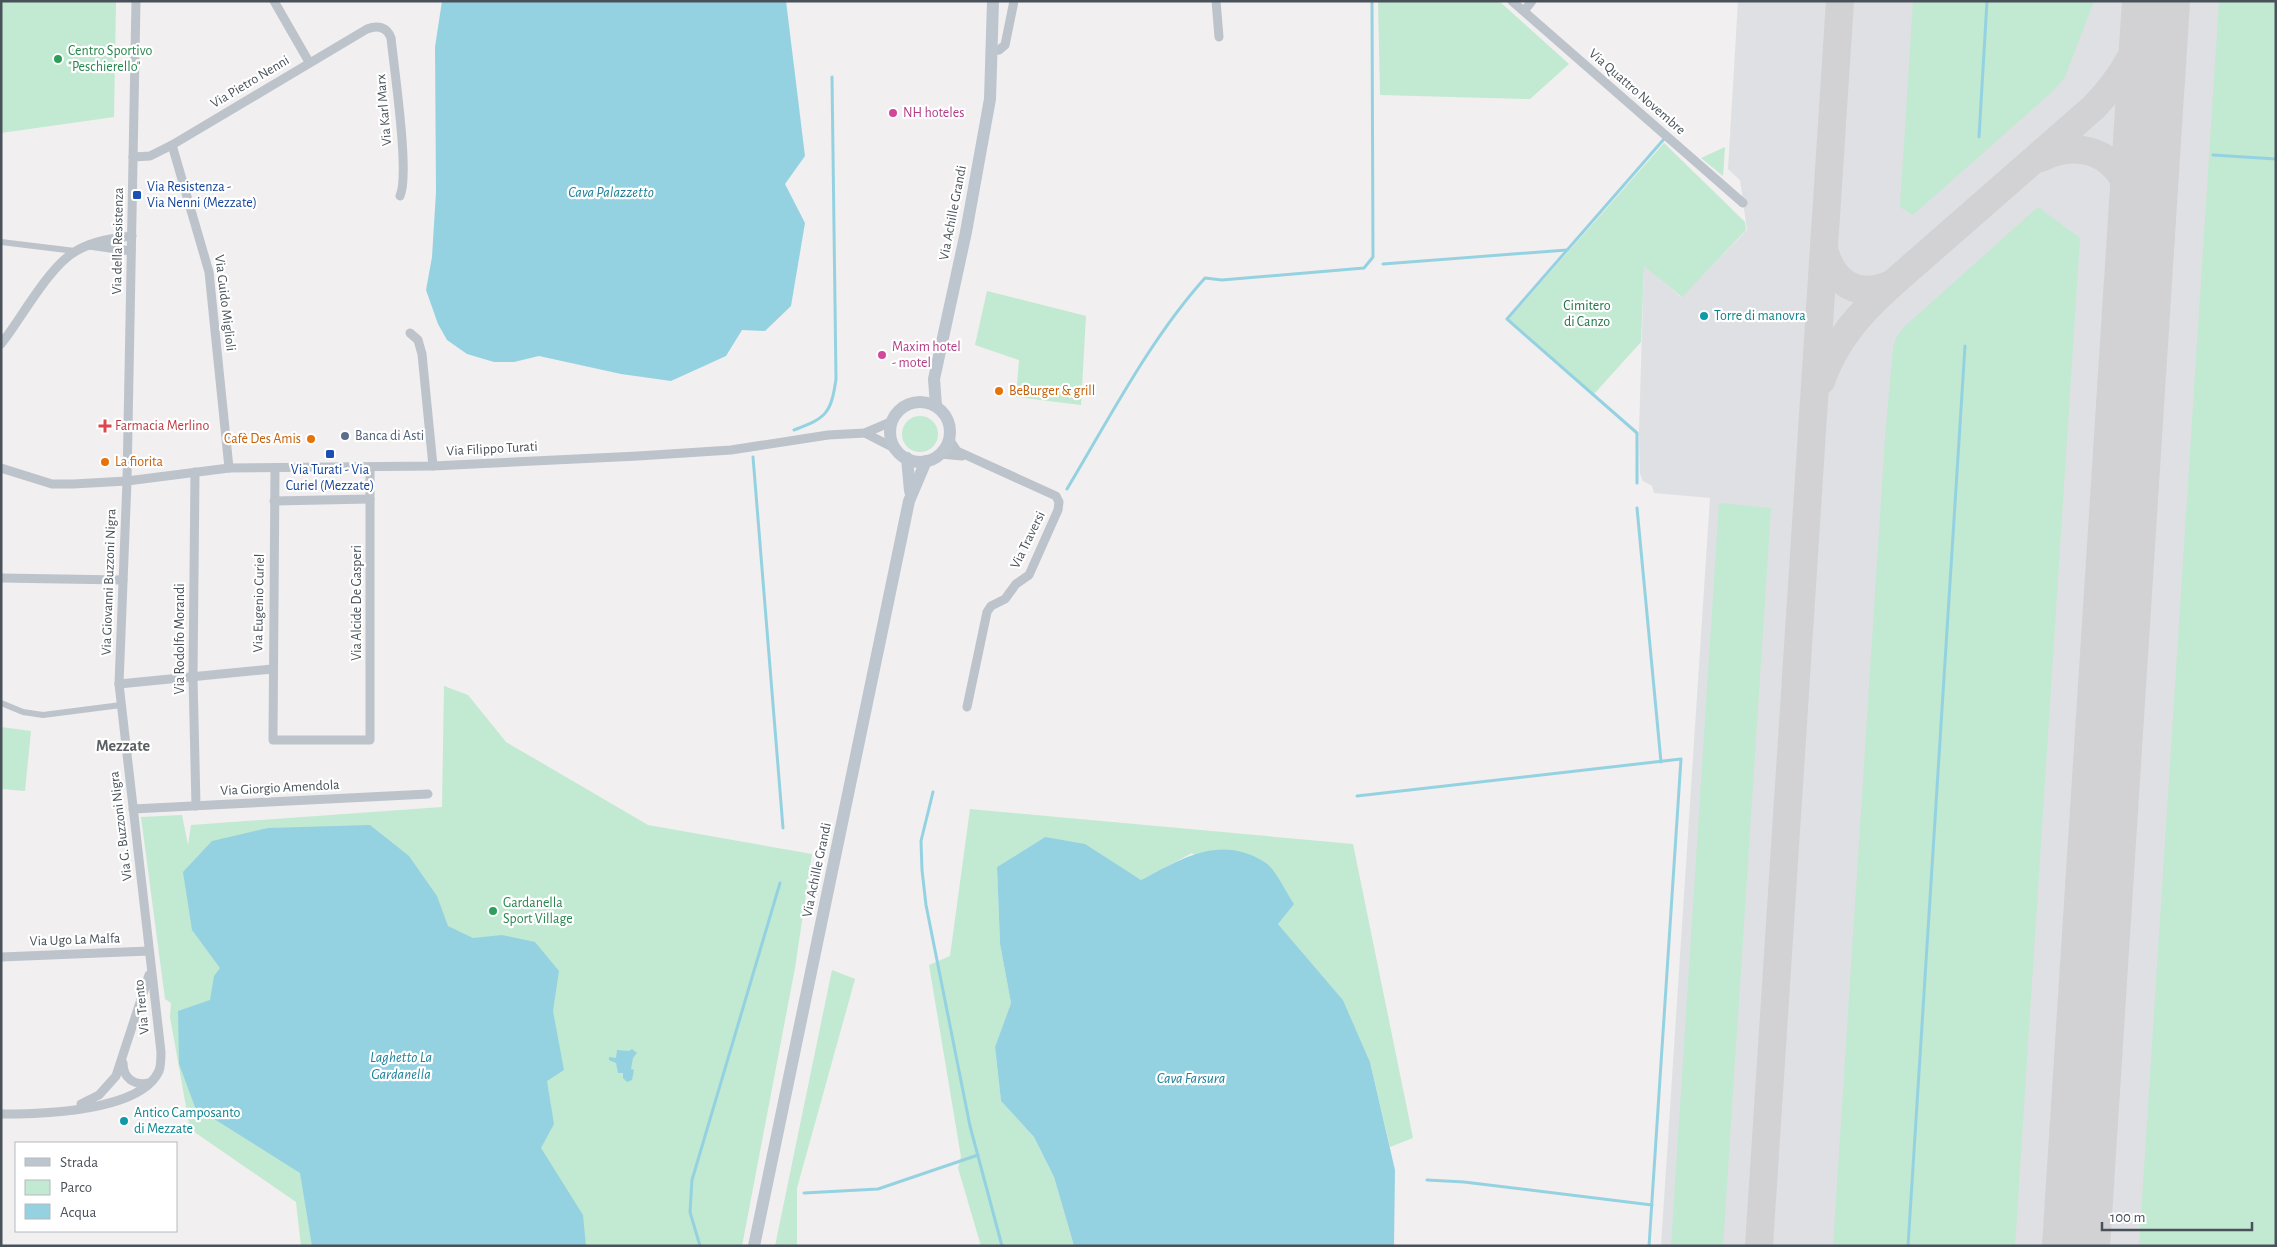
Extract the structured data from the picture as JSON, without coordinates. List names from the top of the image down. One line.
{"streets":{"main road":["Via Achille Grandi"],"street":["Via Pietro Nenni","Via Quattro Novembre","Via Karl Marx","Via della Resistenza","Via Guido Miglioli","Via Filippo Turati","Via Traversi","Via Giovanni Buzzoni Nigra","Via Eugenio Curiel","Via Alcide De Gasperi","Via Rodolfo Morandi","Via Giorgio Amendola","Via G. Buzzoni Nigra","Via Ugo La Malfa","Via Trento"]},"crossings":[["Via Pietro Nenni","Via Karl Marx"],["Via Pietro Nenni","Via della Resistenza"],["Via Pietro Nenni","Via Guido Miglioli"],["Via Achille Grandi","Via Filippo Turati"],["Via della Resistenza","Via Filippo Turati"],["Via della Resistenza","Via Giovanni Buzzoni Nigra"],["Via Guido Miglioli","Via Filippo Turati"],["Via Filippo Turati","Via Giovanni Buzzoni Nigra"],["Via Filippo Turati","Via Eugenio Curiel"],["Via Filippo Turati","Via Alcide De Gasperi"],["Via Filippo Turati","Via Rodolfo Morandi"],["Via Giovanni Buzzoni Nigra","Via G. Buzzoni Nigra"],["Via Eugenio Curiel","Via Alcide De Gasperi"],["Via Rodolfo Morandi","Via Giorgio Amendola"],["Via Giorgio Amendola","Via G. Buzzoni Nigra"],["Via G. Buzzoni Nigra","Via Ugo La Malfa"],["Via G. Buzzoni Nigra","Via Trento"]],"districts":["Mezzate"],"water":["Cava Palazzetto","Laghetto La Gardanella","Cava Farsura"],"parks":["Cimitero di Canzo"],"places":{"other":["Centro Sportivo \"Peschierello\"","NH hoteles","Torre di manovra","Maxim hotel - motel","BeBurger & grill","Banca di Asti","Cafè Des Amis","La fiorita","Gardanella Sport Village","Antico Camposanto di Mezzate"],"transit":["Via Resistenza - Via Nenni (Mezzate)","Via Turati - Via Curiel (Mezzate)"],"health":["Farmacia Merlino"]},"legend":["Strada","Parco","Acqua"],"scale_bar":"100 m"}
